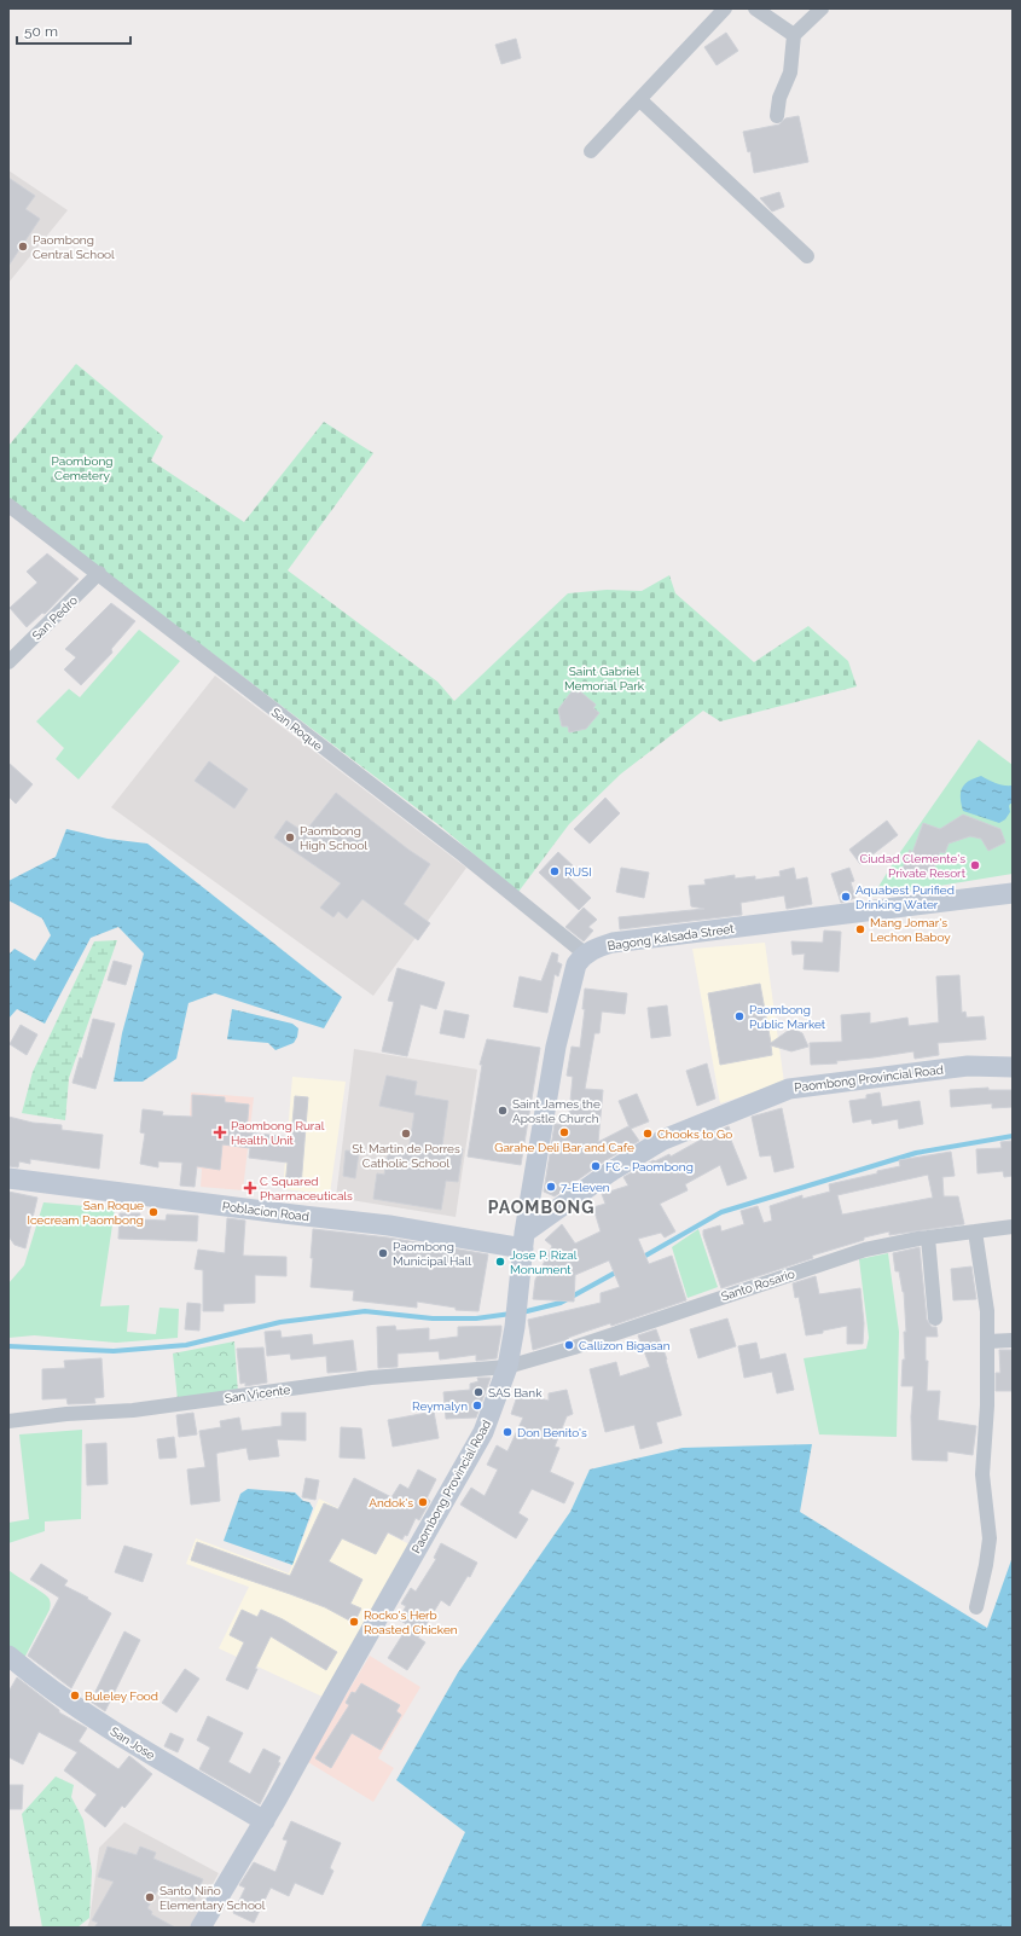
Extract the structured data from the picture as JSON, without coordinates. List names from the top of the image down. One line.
{"streets":{"main road":["Bagong Kalsada Street","Paombong Provincial Road","Poblacion Road","San Jose"],"street":["San Pedro","San Roque","Santo Rosario","San Vicente"]},"crossings":[["San Pedro","San Roque"],["San Roque","Bagong Kalsada Street"],["Paombong Provincial Road","Poblacion Road"],["Paombong Provincial Road","Santo Rosario"],["Paombong Provincial Road","San Vicente"],["Paombong Provincial Road","San Jose"],["Santo Rosario","San Vicente"]],"districts":["PAOMBONG"],"parks":["Paombong Cemetery","Saint Gabriel Memorial Park"],"places":{"other":["Paombong Central School","Paombong High School","Ciudad Clemente's Private Resort","RUSI","Aquabest Purified Drinking Water","Mang Jomar's Lechon Baboy","Paombong Public Market","Saint James the Apostle Church","Garahe Deli Bar and Cafe","St. Martin de Porres Catholic School","Chooks to Go","FC - Paombong","7-Eleven","San Roque Icecream Paombong","Paombong Municipal Hall","Jose P. Rizal Monument","Callizon Bigasan","SAS Bank","Reymalyn","Don Benito's","Andok's","Rocko's Herb Roasted Chicken","Buleley Food","Santo Niño Elementary School"],"health":["Paombong Rural Health Unit","C Squared Pharmaceuticals"]},"scale_bar":"50 m"}
